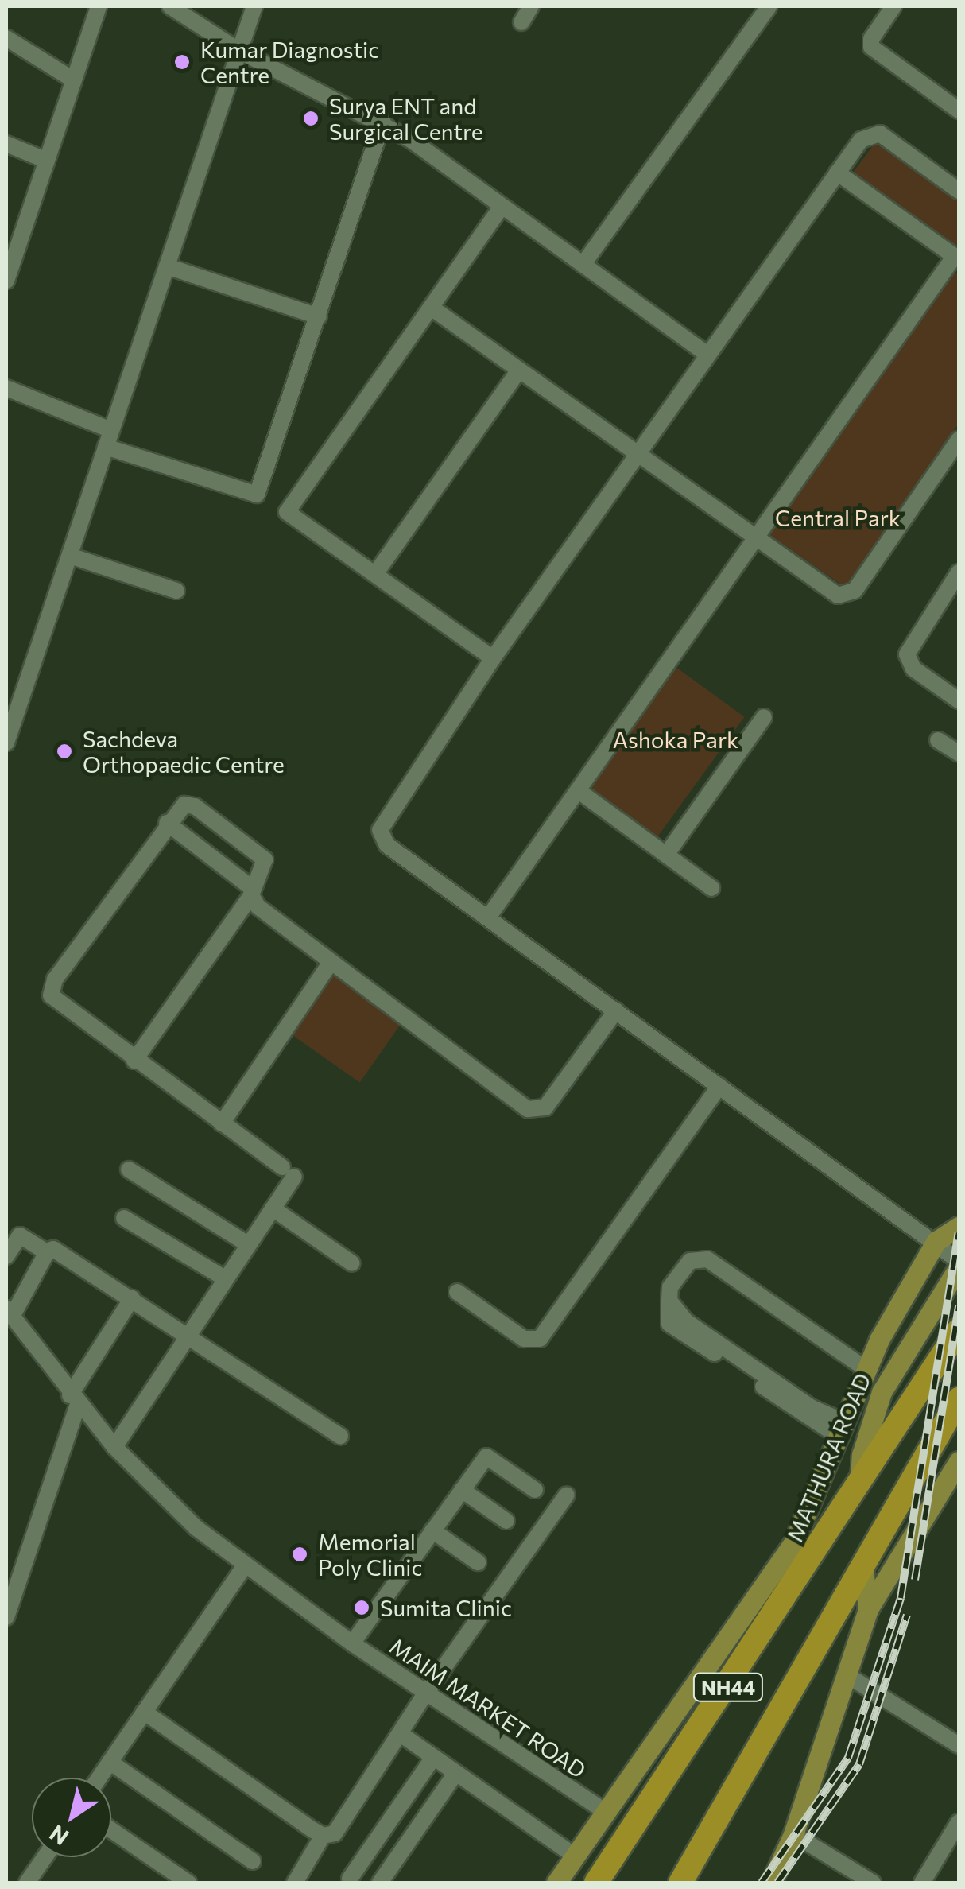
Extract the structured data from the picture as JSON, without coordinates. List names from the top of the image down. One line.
{"streets":{"highway":["MATHURA ROAD","NH44"],"street":["MAIM MARKET ROAD"]},"crossings":[["MATHURA ROAD","MAIM MARKET ROAD"]],"parks":["Central Park","Ashoka Park"],"places":["Kumar Diagnostic Centre","Surya ENT and Surgical Centre","Sachdeva Orthopaedic Centre","Memorial Poly Clinic","Sumita Clinic"],"north":"bottom left"}
